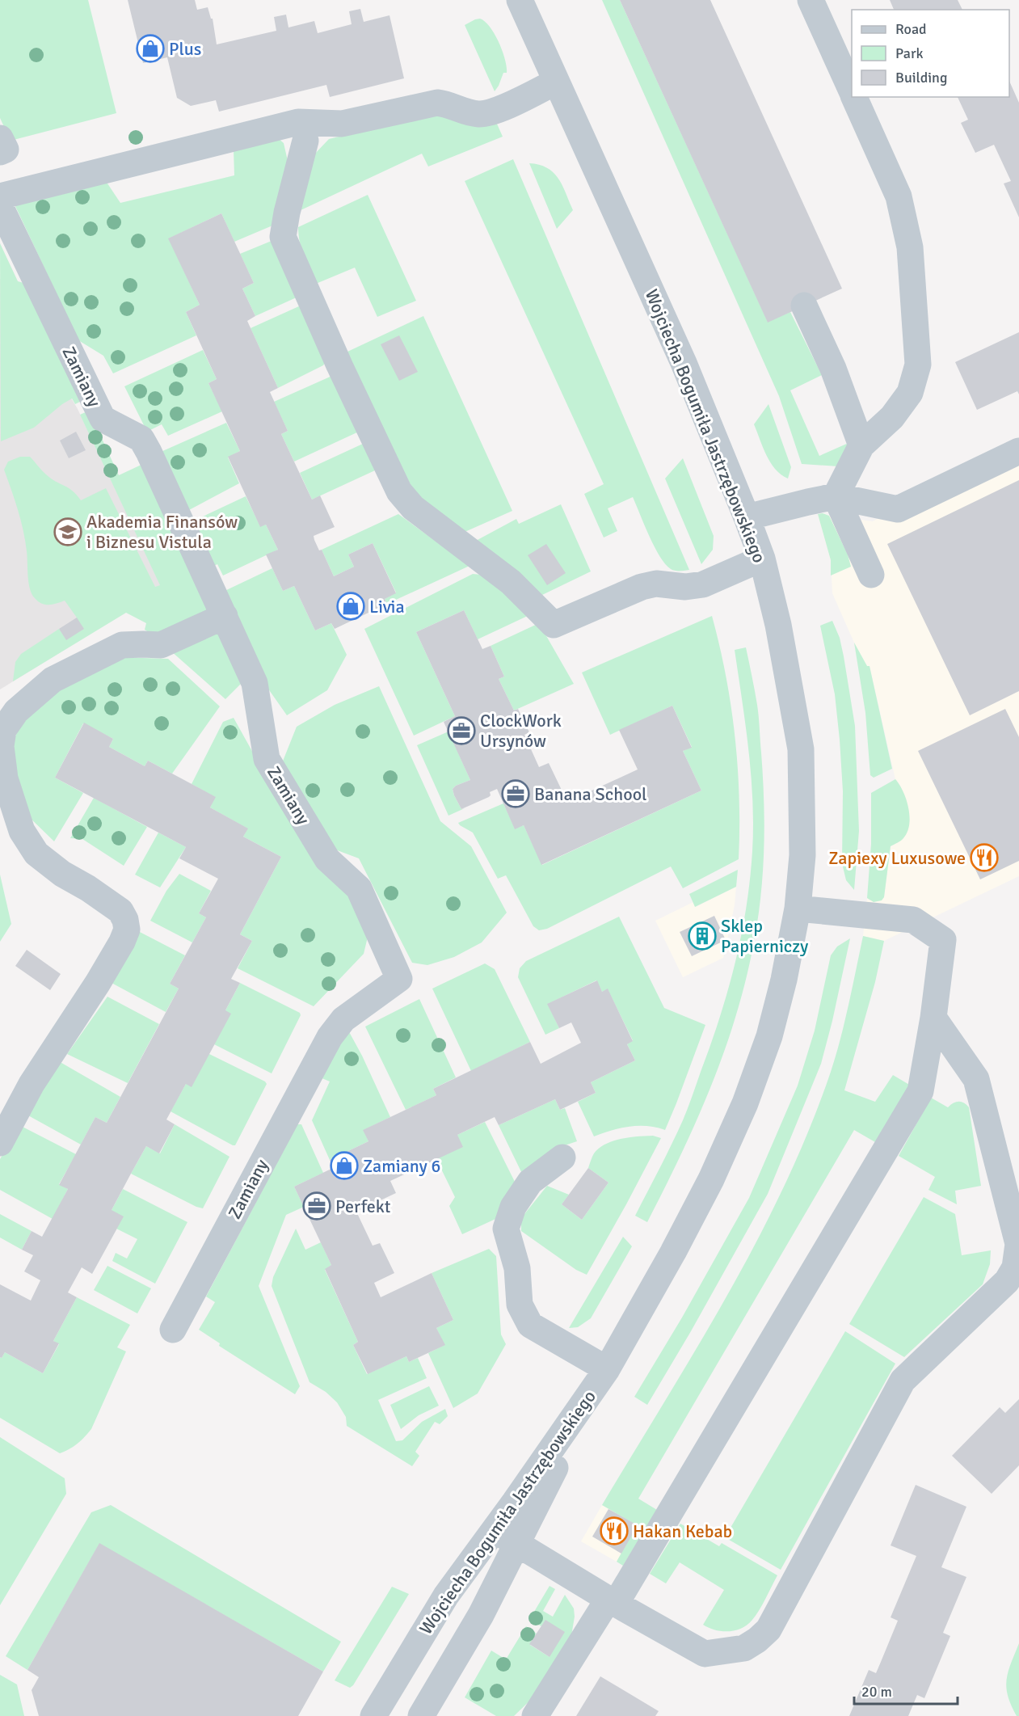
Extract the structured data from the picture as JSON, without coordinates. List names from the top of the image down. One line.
{"streets":{"street":["Zamiany","Wojciecha Bogumiła Jastrzębowskiego"]},"places":{"shop":["Plus","Livia","Zamiany 6"],"school or university":["Akademia Finansów i Biznesu Vistula"],"office":["ClockWork Ursynów","Banana School","Perfekt"],"restaurant":["Zapiexy Luxusowe","Hakan Kebab"],"building":["Sklep Papierniczy"]},"legend":["Road","Park","Building"],"scale_bar":"20 m"}
